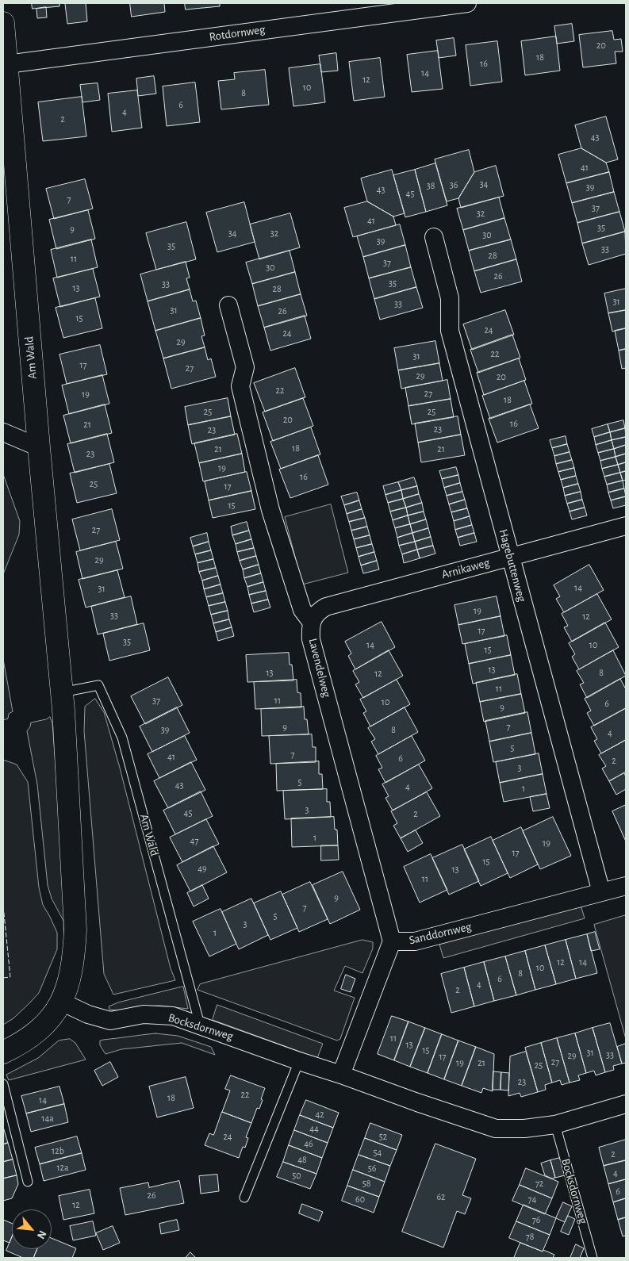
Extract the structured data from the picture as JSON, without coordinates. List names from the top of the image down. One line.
{"streets":{"main road":["Am Wald"],"street":["Rotdornweg","Hagebuttenweg","Arnikaweg","Lavendelweg","Sanddornweg","Bocksdornweg"]},"crossings":[["Rotdornweg","Am Wald"],["Am Wald","Bocksdornweg"],["Hagebuttenweg","Arnikaweg"],["Hagebuttenweg","Sanddornweg"],["Arnikaweg","Lavendelweg"],["Lavendelweg","Sanddornweg"],["Sanddornweg","Bocksdornweg"]],"house_numbers":["20","18","16","14","12","10","8","6","4","2","43","41","34","36","38","39","43","45","7","37","32","41","35","9","34","32","30","39","35","33","28","11","37","30","26","35","33","13","28","31","33","31","26","15","24","24","29","22","31","17","27","29","20","22","27","19","18","25","25","20","16","21","23","23","18","21","21","23","19","16","25","17","15","27","29","14","31","19","33","12","17","35","14","10","15","13","13","8","12","11","37","11","10","6","9","7","9","39","8","4","5","7","41","6","2","3","5","43","4","1","3","45","2","1","47","19","17","15","49","13","11","9","7","5","3","1","12","14","10","8","6","4","2","11","13","15","31","33","29","17","27","19","21","25","23","22","18","14","42","14a","44","24","52","46","12b","54","2","48","12a","56","4","50","58","72","6","26","62","60","74","12","76","78"],"north":"bottom right"}
